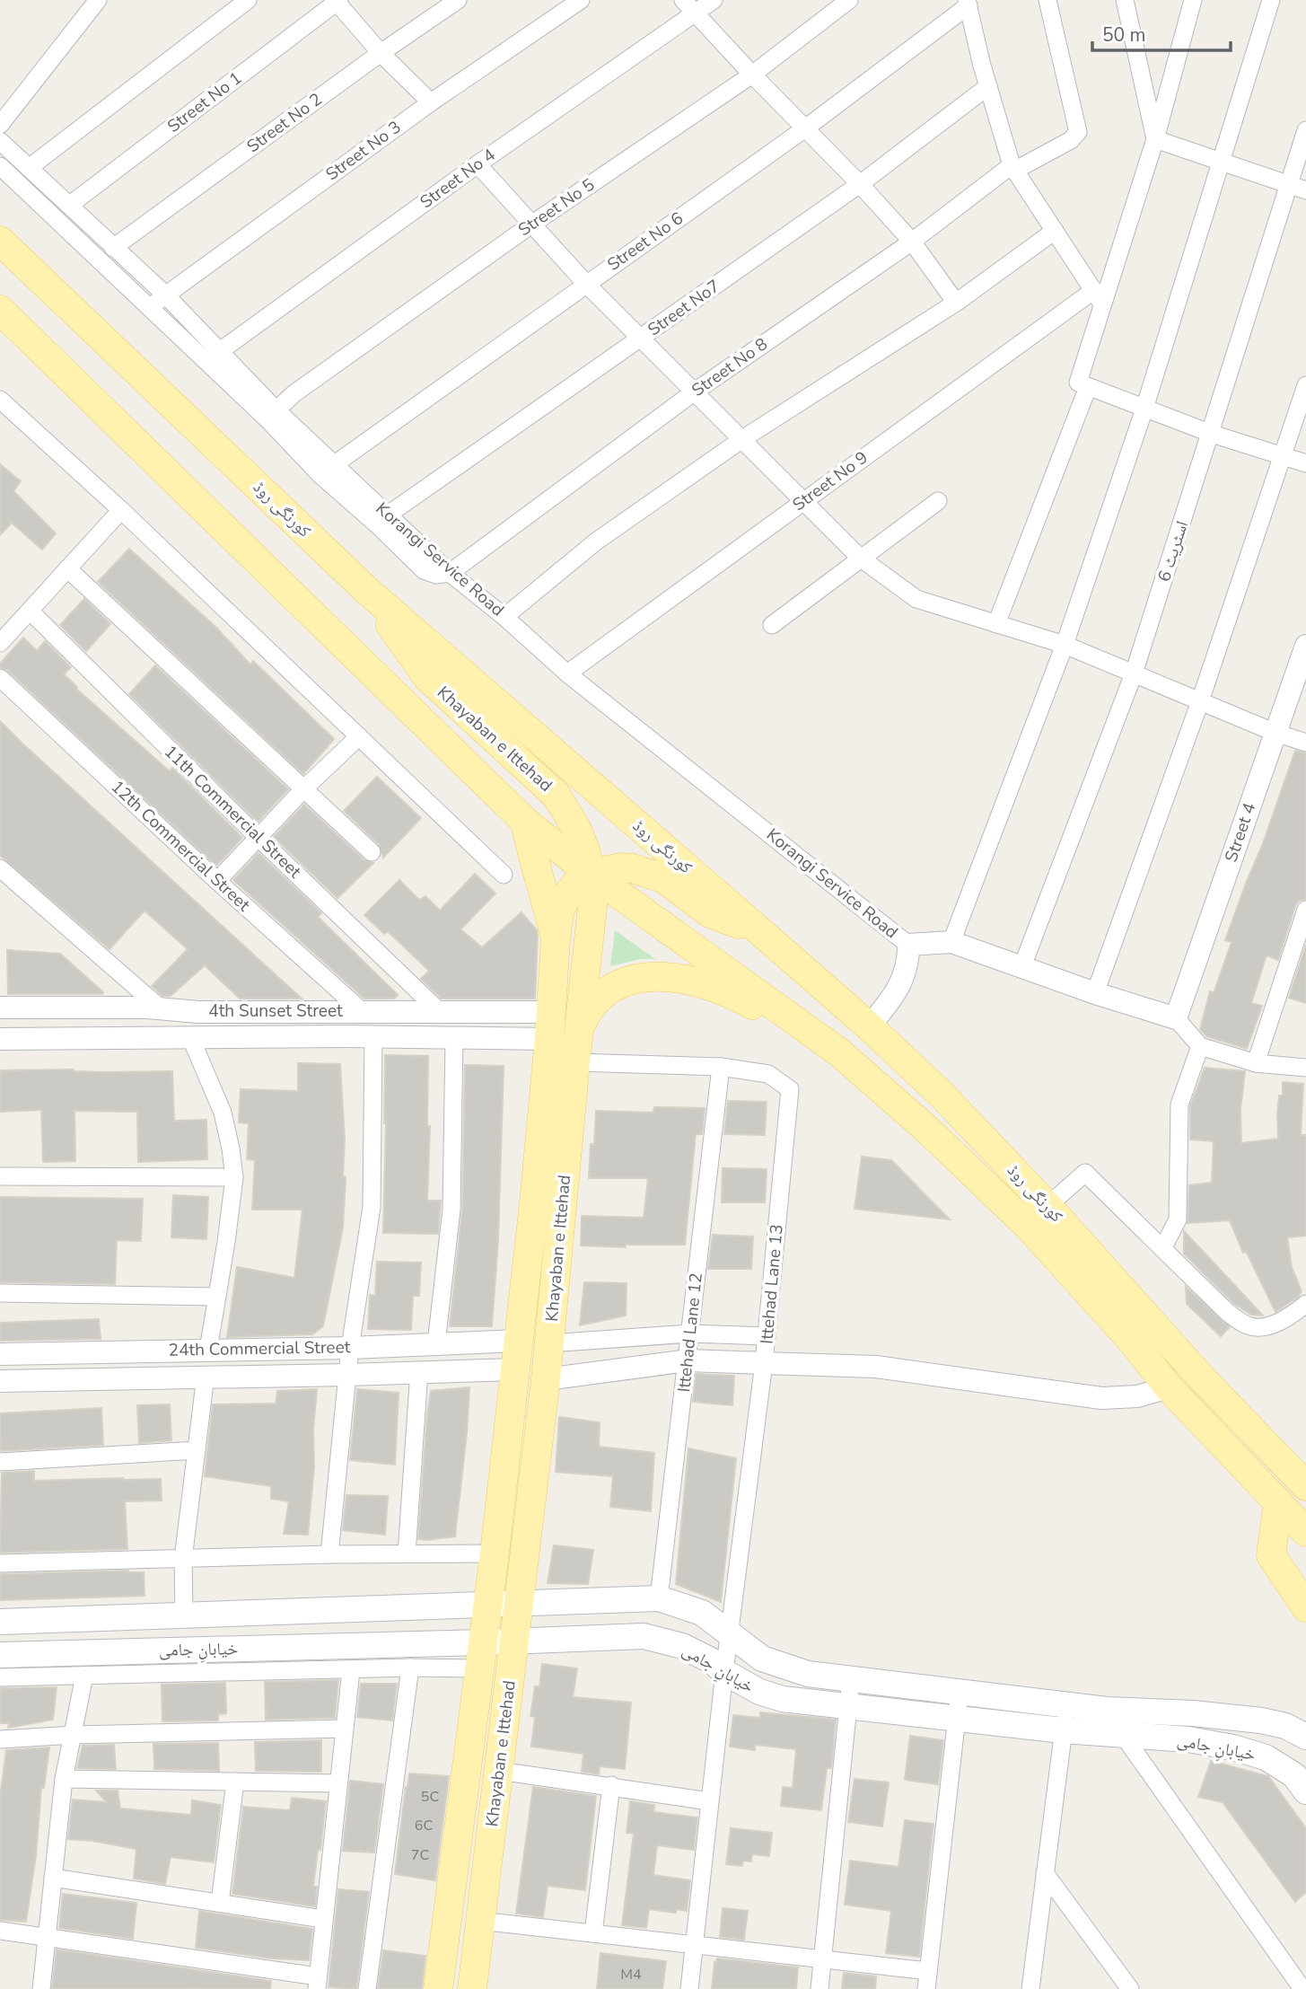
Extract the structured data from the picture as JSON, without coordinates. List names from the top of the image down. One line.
{"streets":{"main road":["کورنگی روڈ","Khayaban e Ittehad","خیابانِ جامی"],"street":["Street No 1","Street No 2","Street No 3","Street No 4","Street No 5","Street No 6","Street No7","Street No 8","Street No 9","اسٹریٹ 6","Korangi Service Road","11th Commercial Street","Street 4","12th Commercial Street","4th Sunset Street","Ittehad Lane 13","Ittehad Lane 12","24th Commercial Street"]},"crossings":[["Street No 5","Korangi Service Road"],["Street No 6","Korangi Service Road"],["Street No7","Korangi Service Road"],["Street No 8","Korangi Service Road"],["Street No 9","Korangi Service Road"],["کورنگی روڈ","Korangi Service Road"],["کورنگی روڈ","Khayaban e Ittehad"],["اسٹریٹ 6","Korangi Service Road"],["Korangi Service Road","Street 4"],["Khayaban e Ittehad","4th Sunset Street"],["Khayaban e Ittehad","Ittehad Lane 13"],["Khayaban e Ittehad","24th Commercial Street"],["Khayaban e Ittehad","خیابانِ جامی"],["11th Commercial Street","4th Sunset Street"],["12th Commercial Street","4th Sunset Street"],["Ittehad Lane 13","Ittehad Lane 12"],["Ittehad Lane 13","خیابانِ جامی"],["Ittehad Lane 12","خیابانِ جامی"]],"house_numbers":["5C","6C","7C","M4"],"scale_bar":"50 m"}
